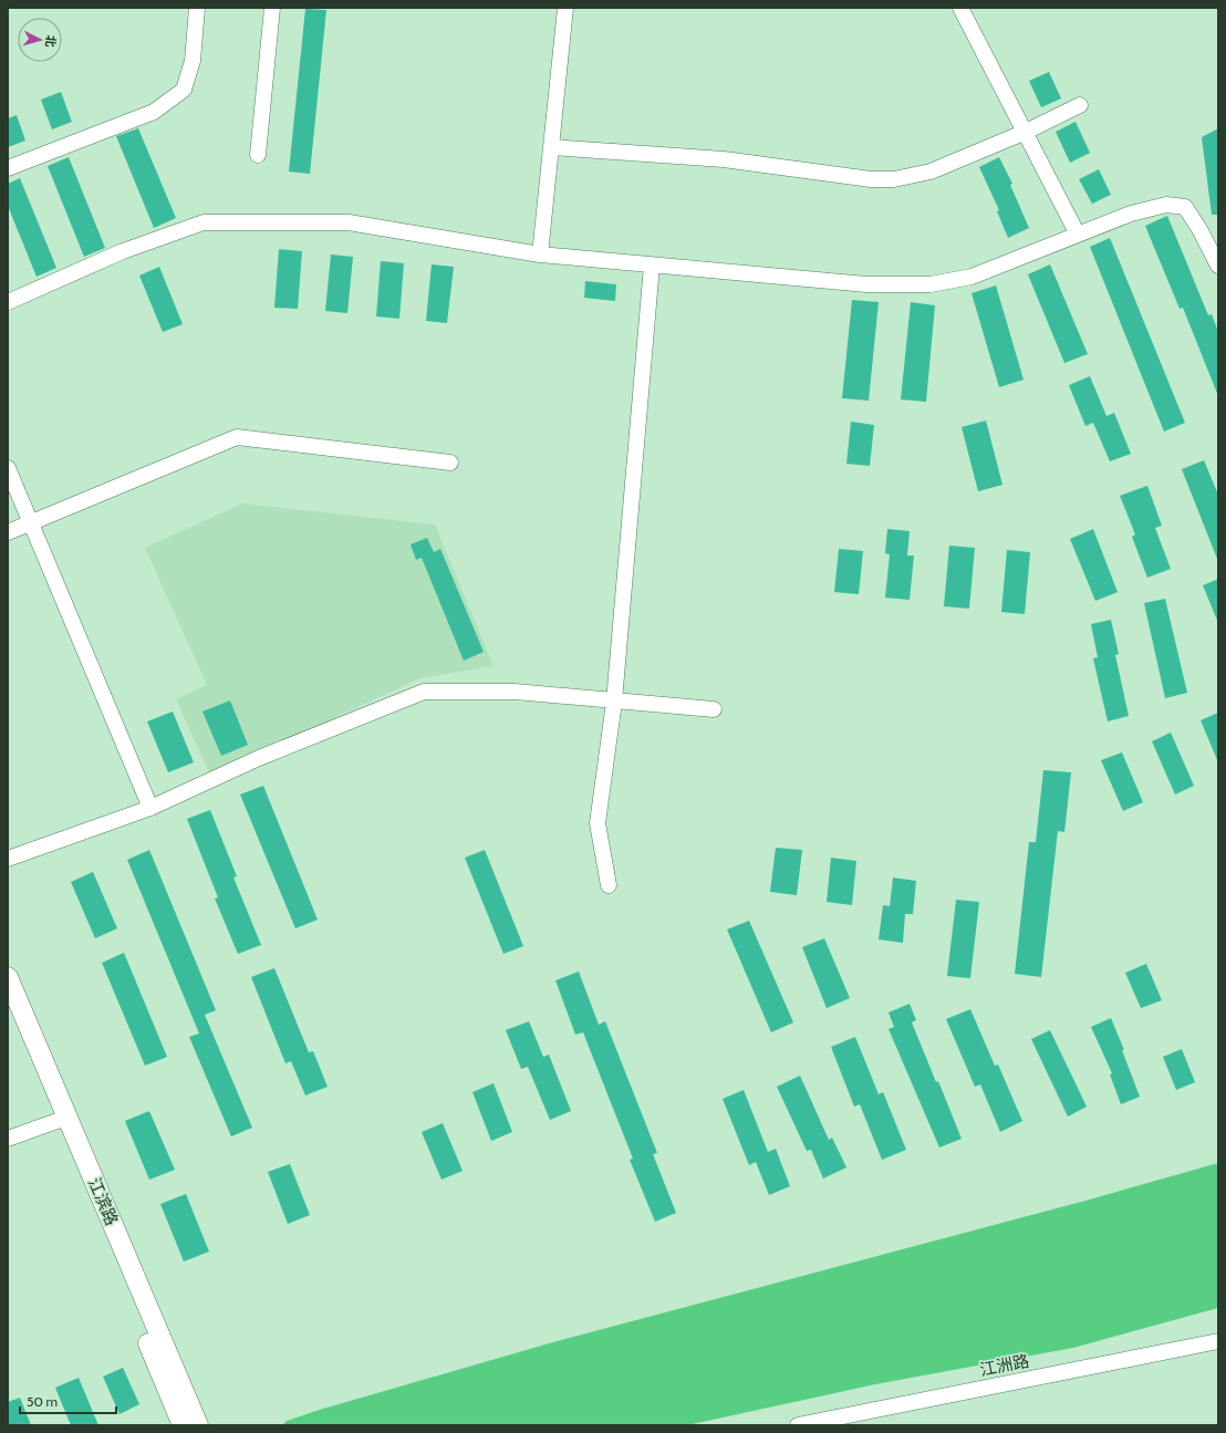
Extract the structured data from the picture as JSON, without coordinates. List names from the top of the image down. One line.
{"streets":{"main road":["江滨路"],"street":["江洲路"]},"scale_bar":"50 m","north":"right"}
